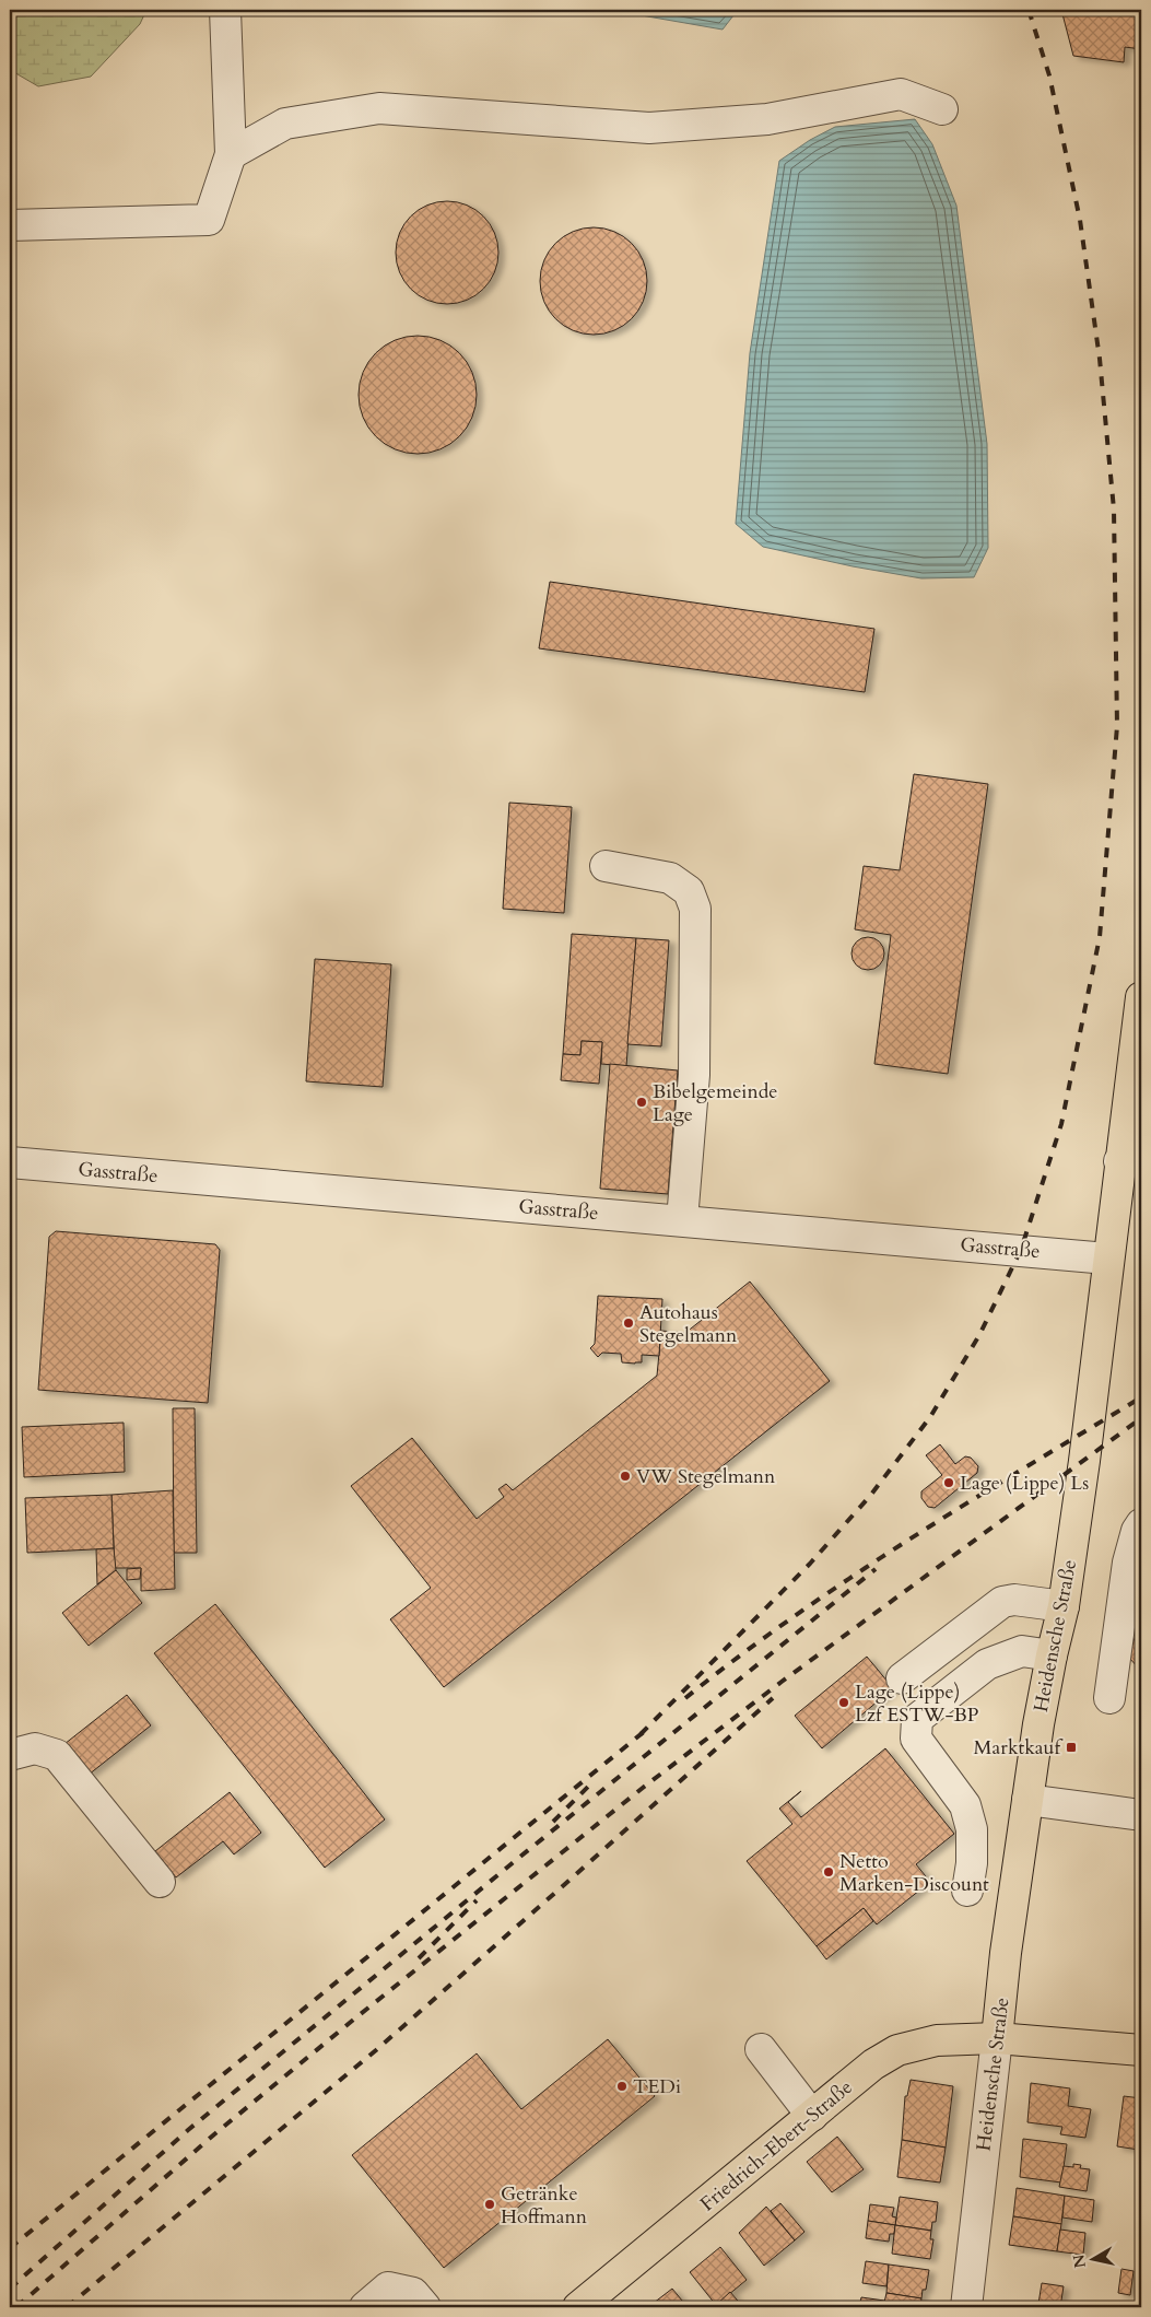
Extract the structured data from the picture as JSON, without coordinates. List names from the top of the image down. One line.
{"streets":{"main road":["Heidensche Straße","Friedrich-Ebert-Straße"],"street":["Gasstraße"]},"crossings":[["Gasstraße","Heidensche Straße"],["Heidensche Straße","Friedrich-Ebert-Straße"]],"places":{"other":["Bibelgemeinde Lage","Autohaus Stegelmann","VW Stegelmann","Lage (Lippe) Ls","Lage (Lippe) Lzf ESTW-BP","Netto Marken-Discount","TEDi","Getränke Hoffmann"],"transit":["Marktkauf"]},"north":"left"}
